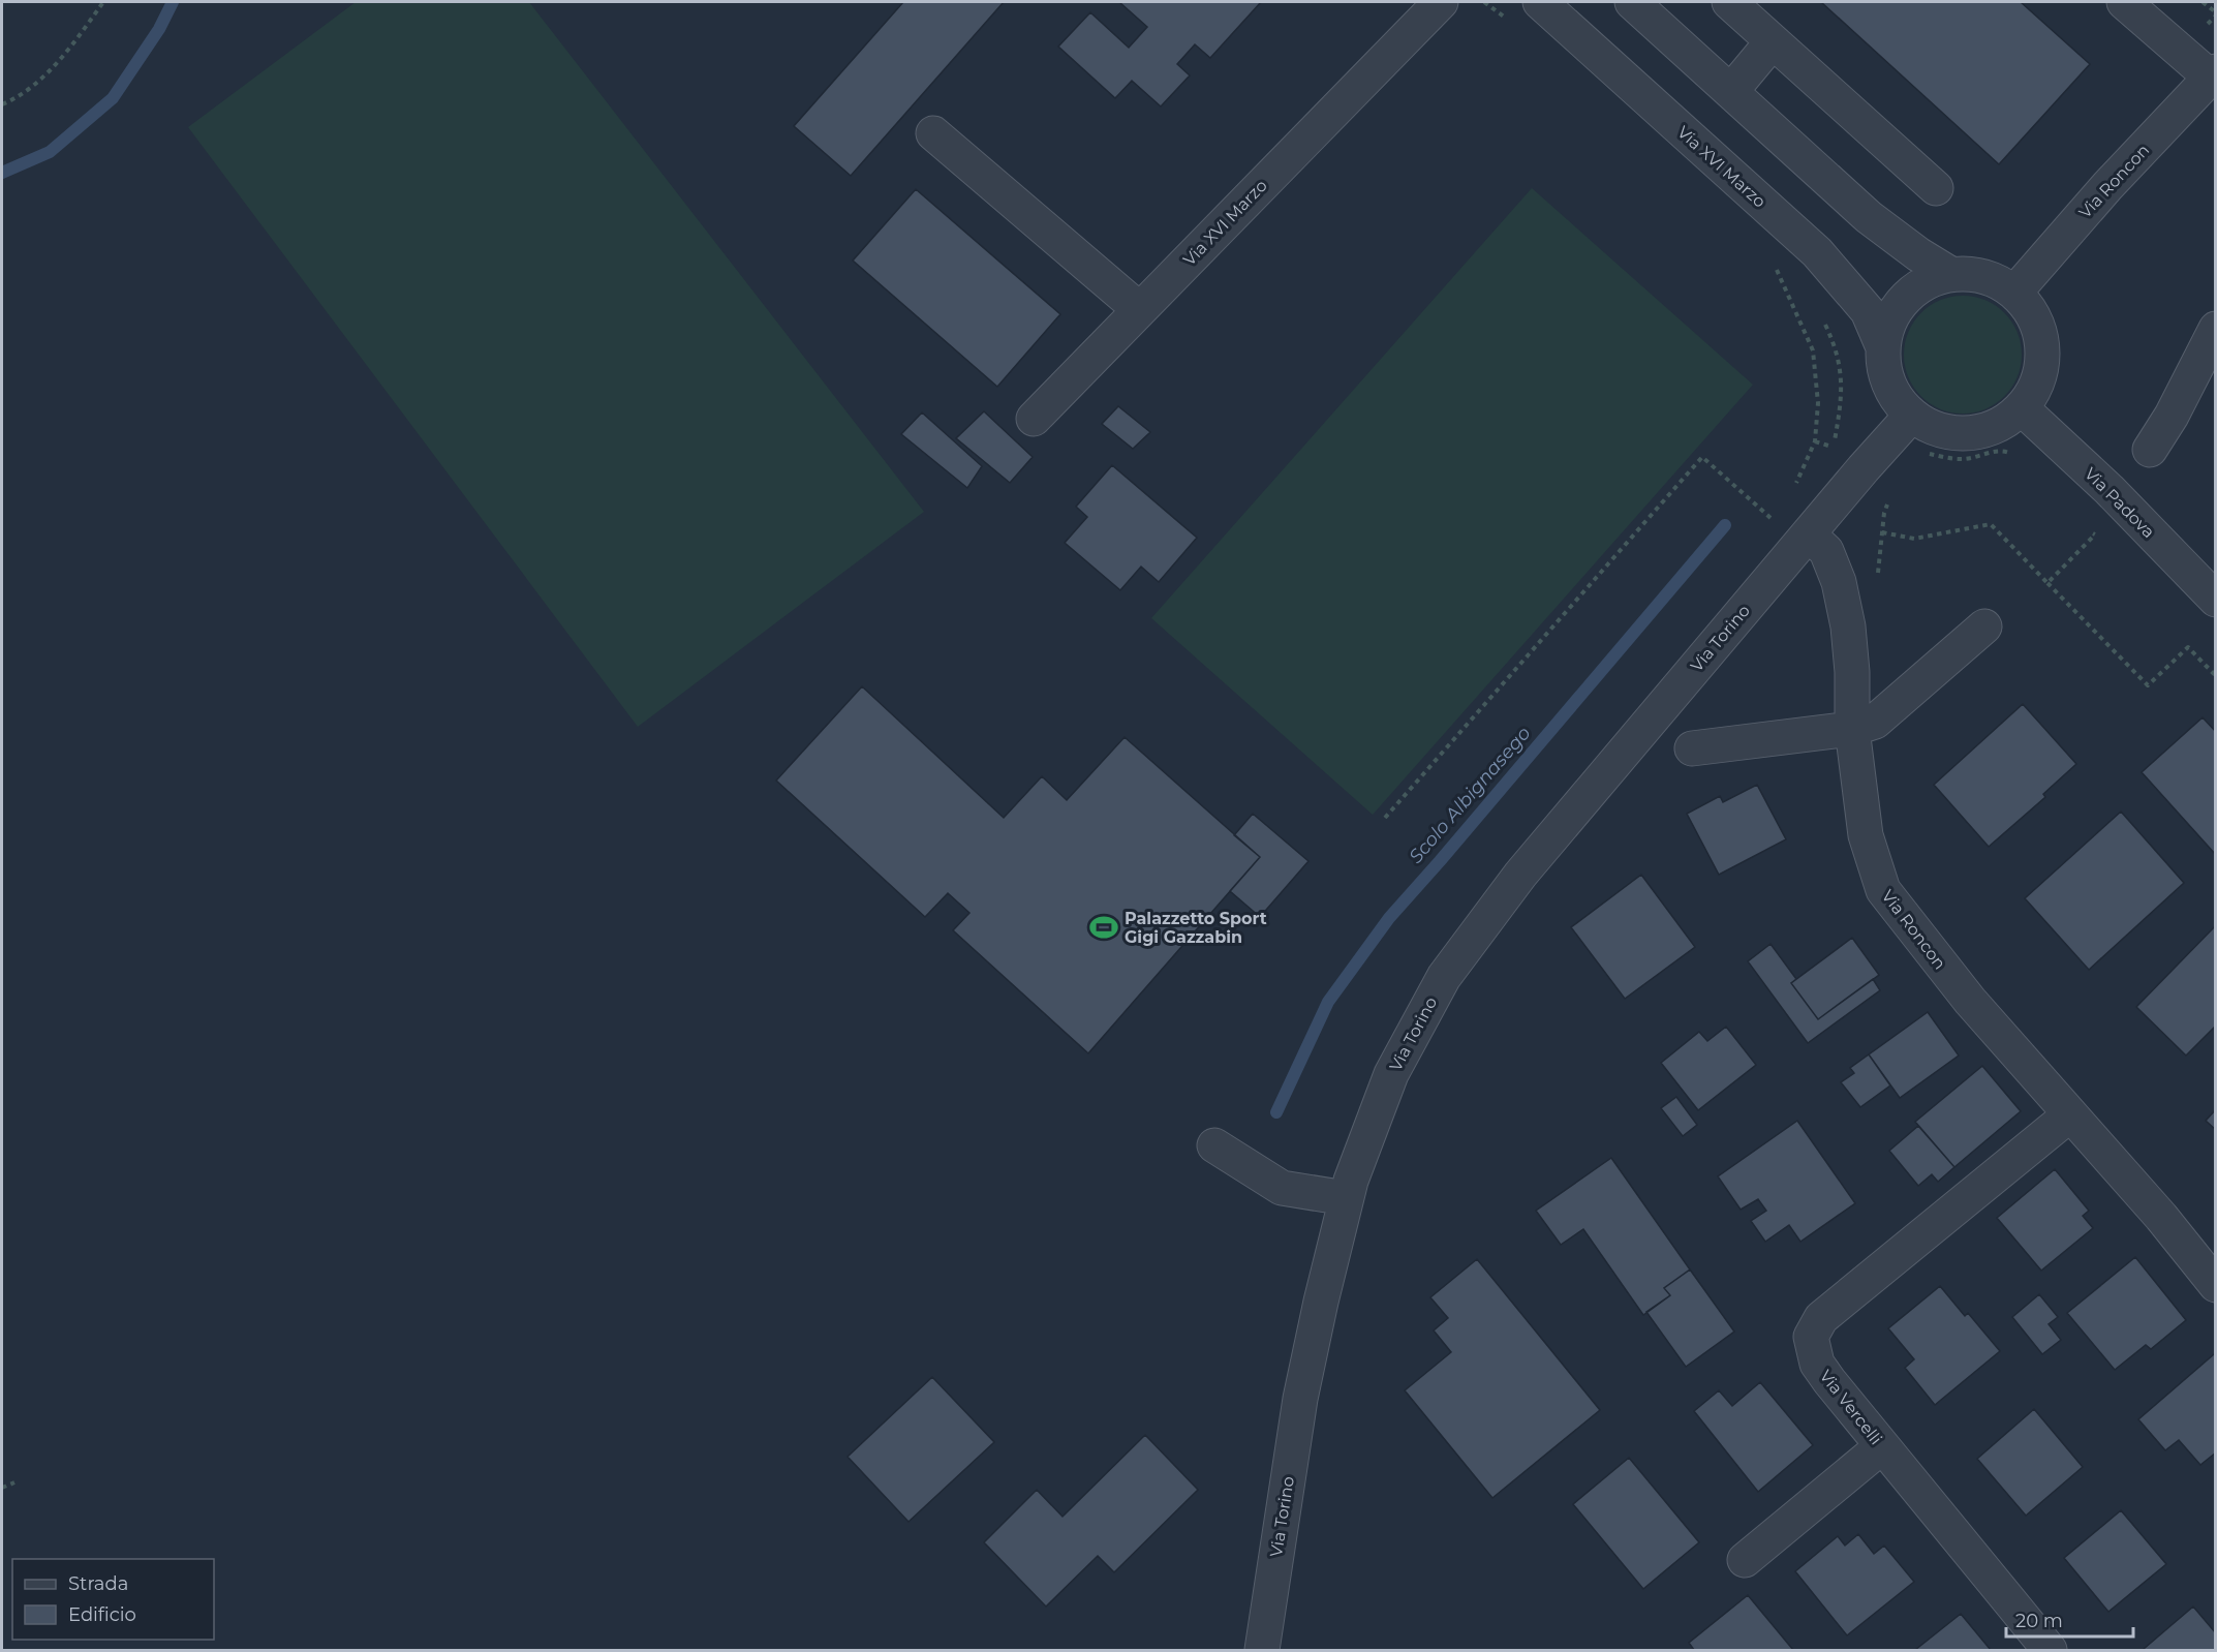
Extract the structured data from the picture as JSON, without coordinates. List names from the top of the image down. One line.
{"streets":{"street":["Via XVI Marzo","Via Roncon","Via Padova","Via Torino","Via Vercelli"]},"crossings":[["Via XVI Marzo","Via Roncon"],["Via XVI Marzo","Via Padova"],["Via Roncon","Via Padova"],["Via Roncon","Via Torino"],["Via Roncon","Via Vercelli"]],"water":["Scolo Albignasego"],"places":{"sports":["Palazzetto Sport Gigi Gazzabin"]},"legend":["Strada","Edificio"],"scale_bar":"20 m"}
